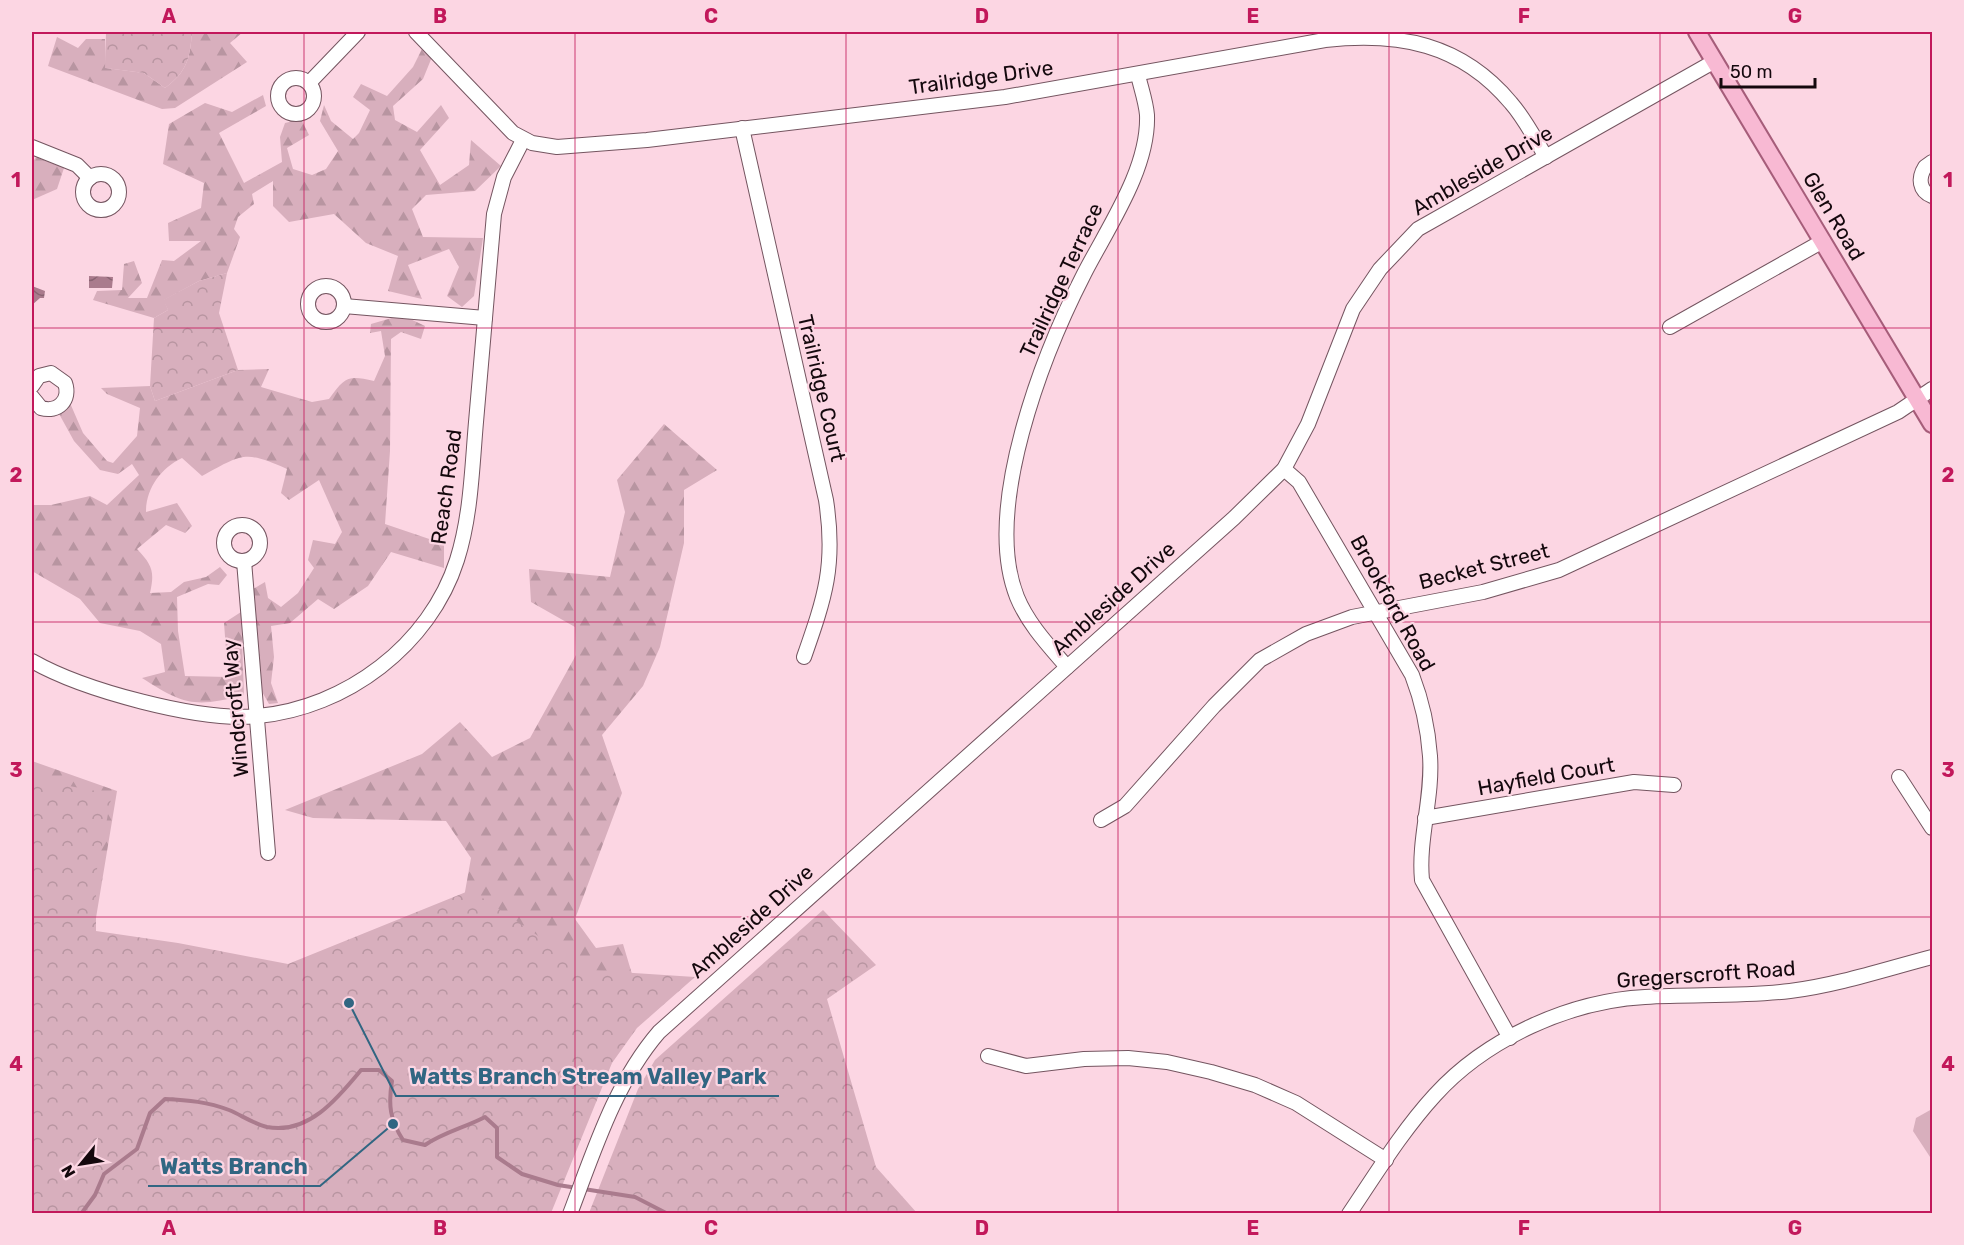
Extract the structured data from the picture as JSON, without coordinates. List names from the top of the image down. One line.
{"streets":{"main road":["Glen Road"],"street":["Trailridge Drive","Ambleside Drive","Trailridge Terrace","Trailridge Court","Reach Road","Becket Street","Brookford Road","Windcroft Way","Hayfield Court","Gregerscroft Road"]},"crossings":[["Trailridge Drive","Ambleside Drive"],["Trailridge Drive","Trailridge Terrace"],["Trailridge Drive","Trailridge Court"],["Trailridge Drive","Reach Road"],["Ambleside Drive","Glen Road"],["Ambleside Drive","Trailridge Terrace"],["Ambleside Drive","Brookford Road"],["Glen Road","Becket Street"],["Reach Road","Windcroft Way"],["Becket Street","Brookford Road"],["Brookford Road","Hayfield Court"],["Brookford Road","Gregerscroft Road"]],"places":["Watts Branch Stream Valley Park","Watts Branch"],"scale_bar":"50 m","north":"bottom left","grid":{"columns":["A","B","C","D","E","F","G"],"rows":["1","2","3","4"]}}
